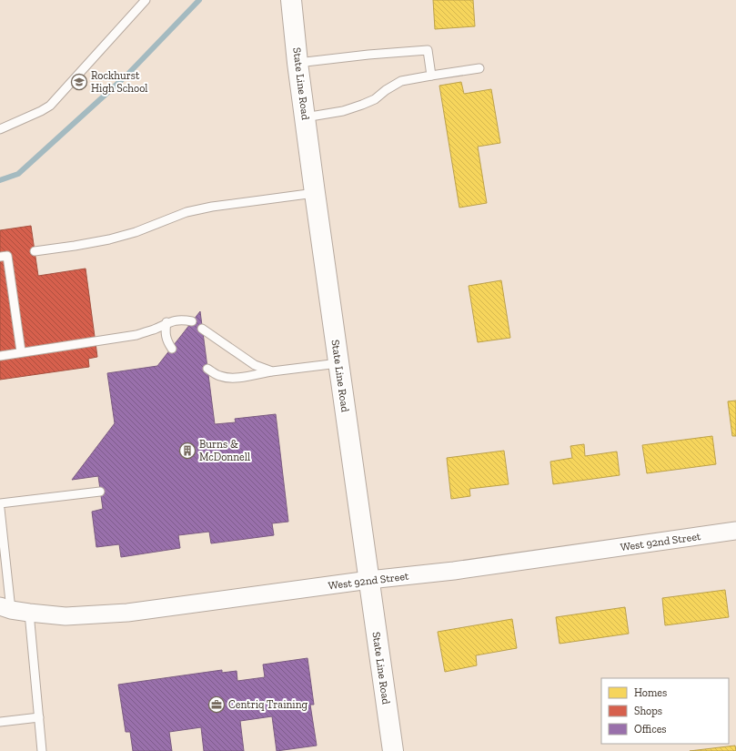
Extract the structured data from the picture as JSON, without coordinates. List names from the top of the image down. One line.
{"streets":{"main road":["State Line Road"],"street":["West 92nd Street"]},"crossings":[["State Line Road","West 92nd Street"]],"places":{"school or university":["Rockhurst High School"],"building":["Burns & McDonnell"],"office":["Centriq Training"]},"legend":["Homes","Shops","Offices"]}
